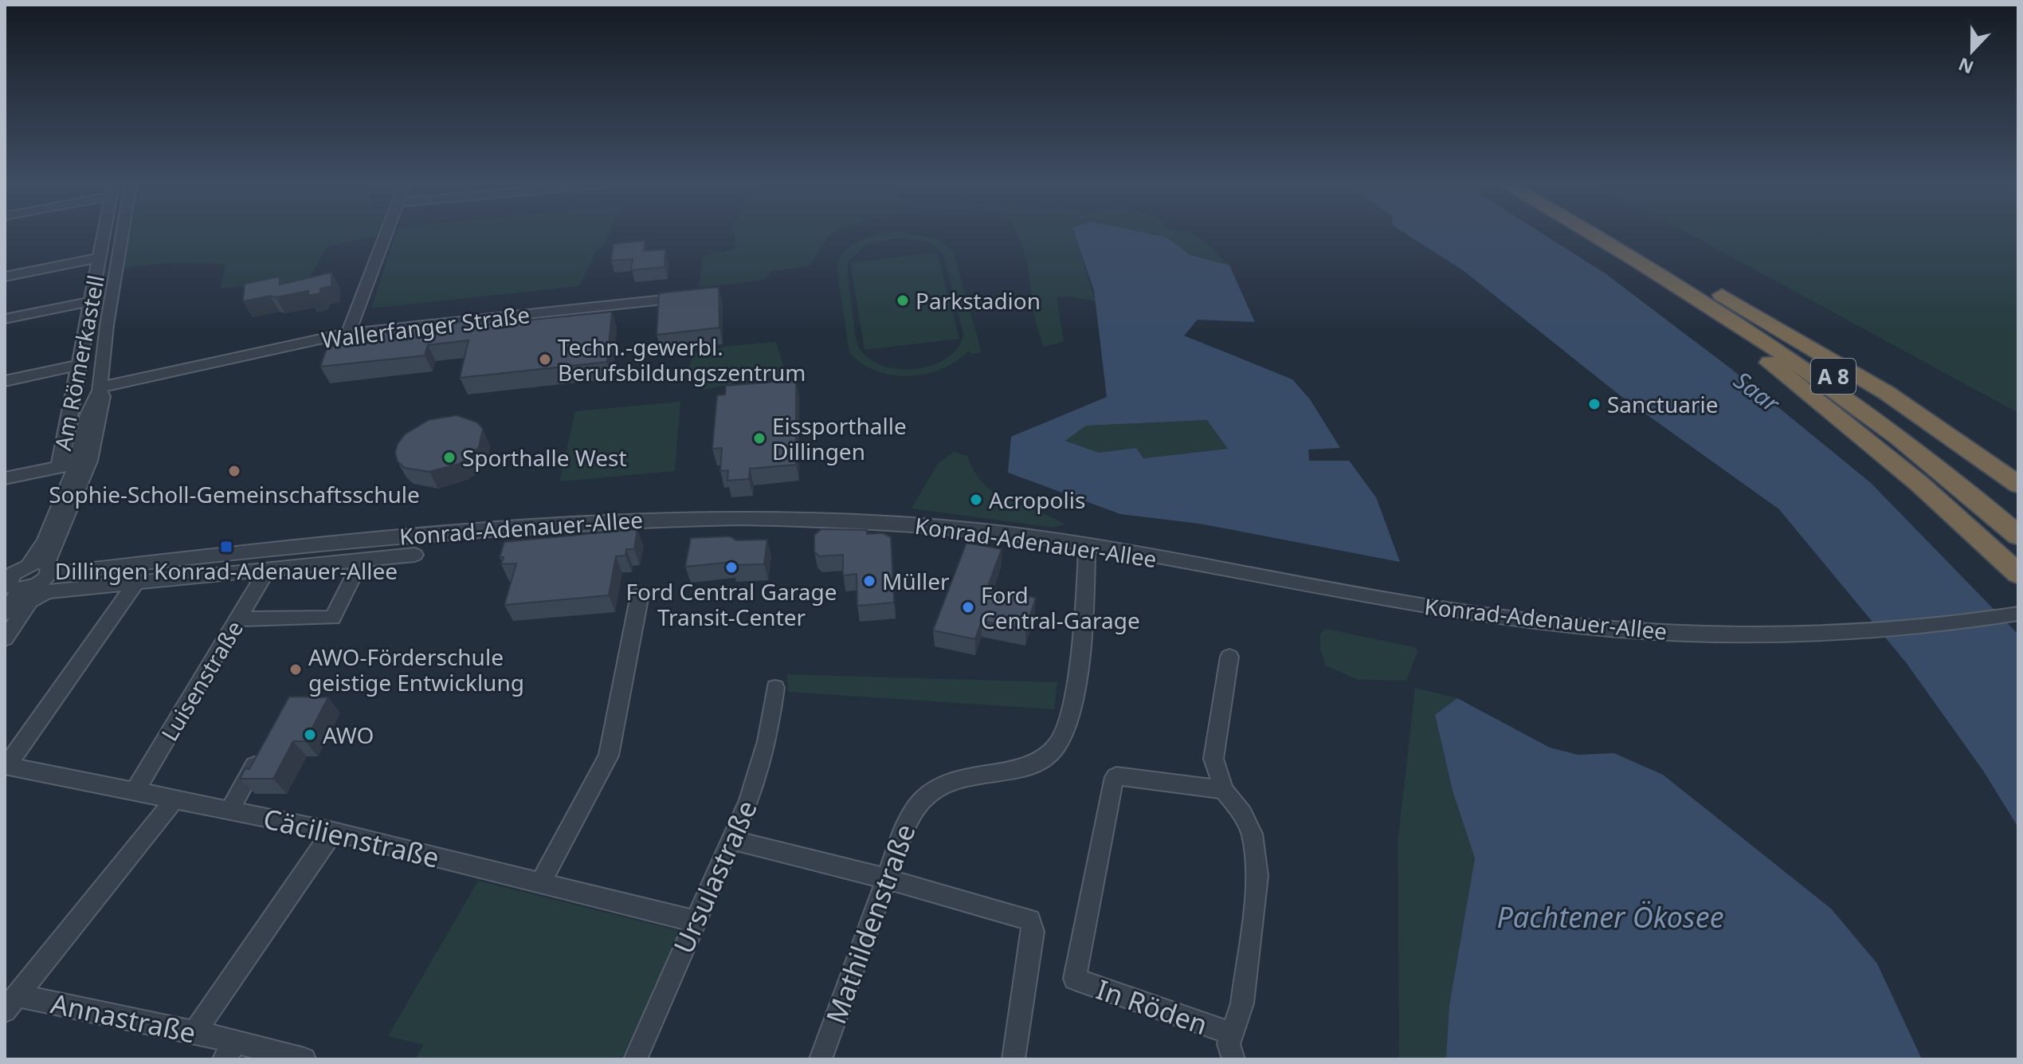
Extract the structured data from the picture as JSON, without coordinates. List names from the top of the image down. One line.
{"streets":{"highway":["A 8"],"street":["Wallerfanger Straße","Am Römerkastell","Konrad-Adenauer-Allee","Luisenstraße","Cäcilienstraße","Ursulastraße","Mathildenstraße","In Röden","Annastraße"]},"crossings":[["Konrad-Adenauer-Allee","Mathildenstraße"],["Luisenstraße","Cäcilienstraße"],["Cäcilienstraße","Ursulastraße"]],"water":["Saar","Pachtener Ökosee"],"places":{"other":["Parkstadion","Techn.-gewerbl. Berufsbildungszentrum","Sanctuarie","Eissporthalle Dillingen","Sporthalle West","Sophie-Scholl-Gemeinschaftsschule","Acropolis","Ford Central Garage Transit-Center","Müller","Ford Central-Garage","AWO-Förderschule geistige Entwicklung","AWO"],"transit":["Dillingen Konrad-Adenauer-Allee"]},"north":"bottom"}
